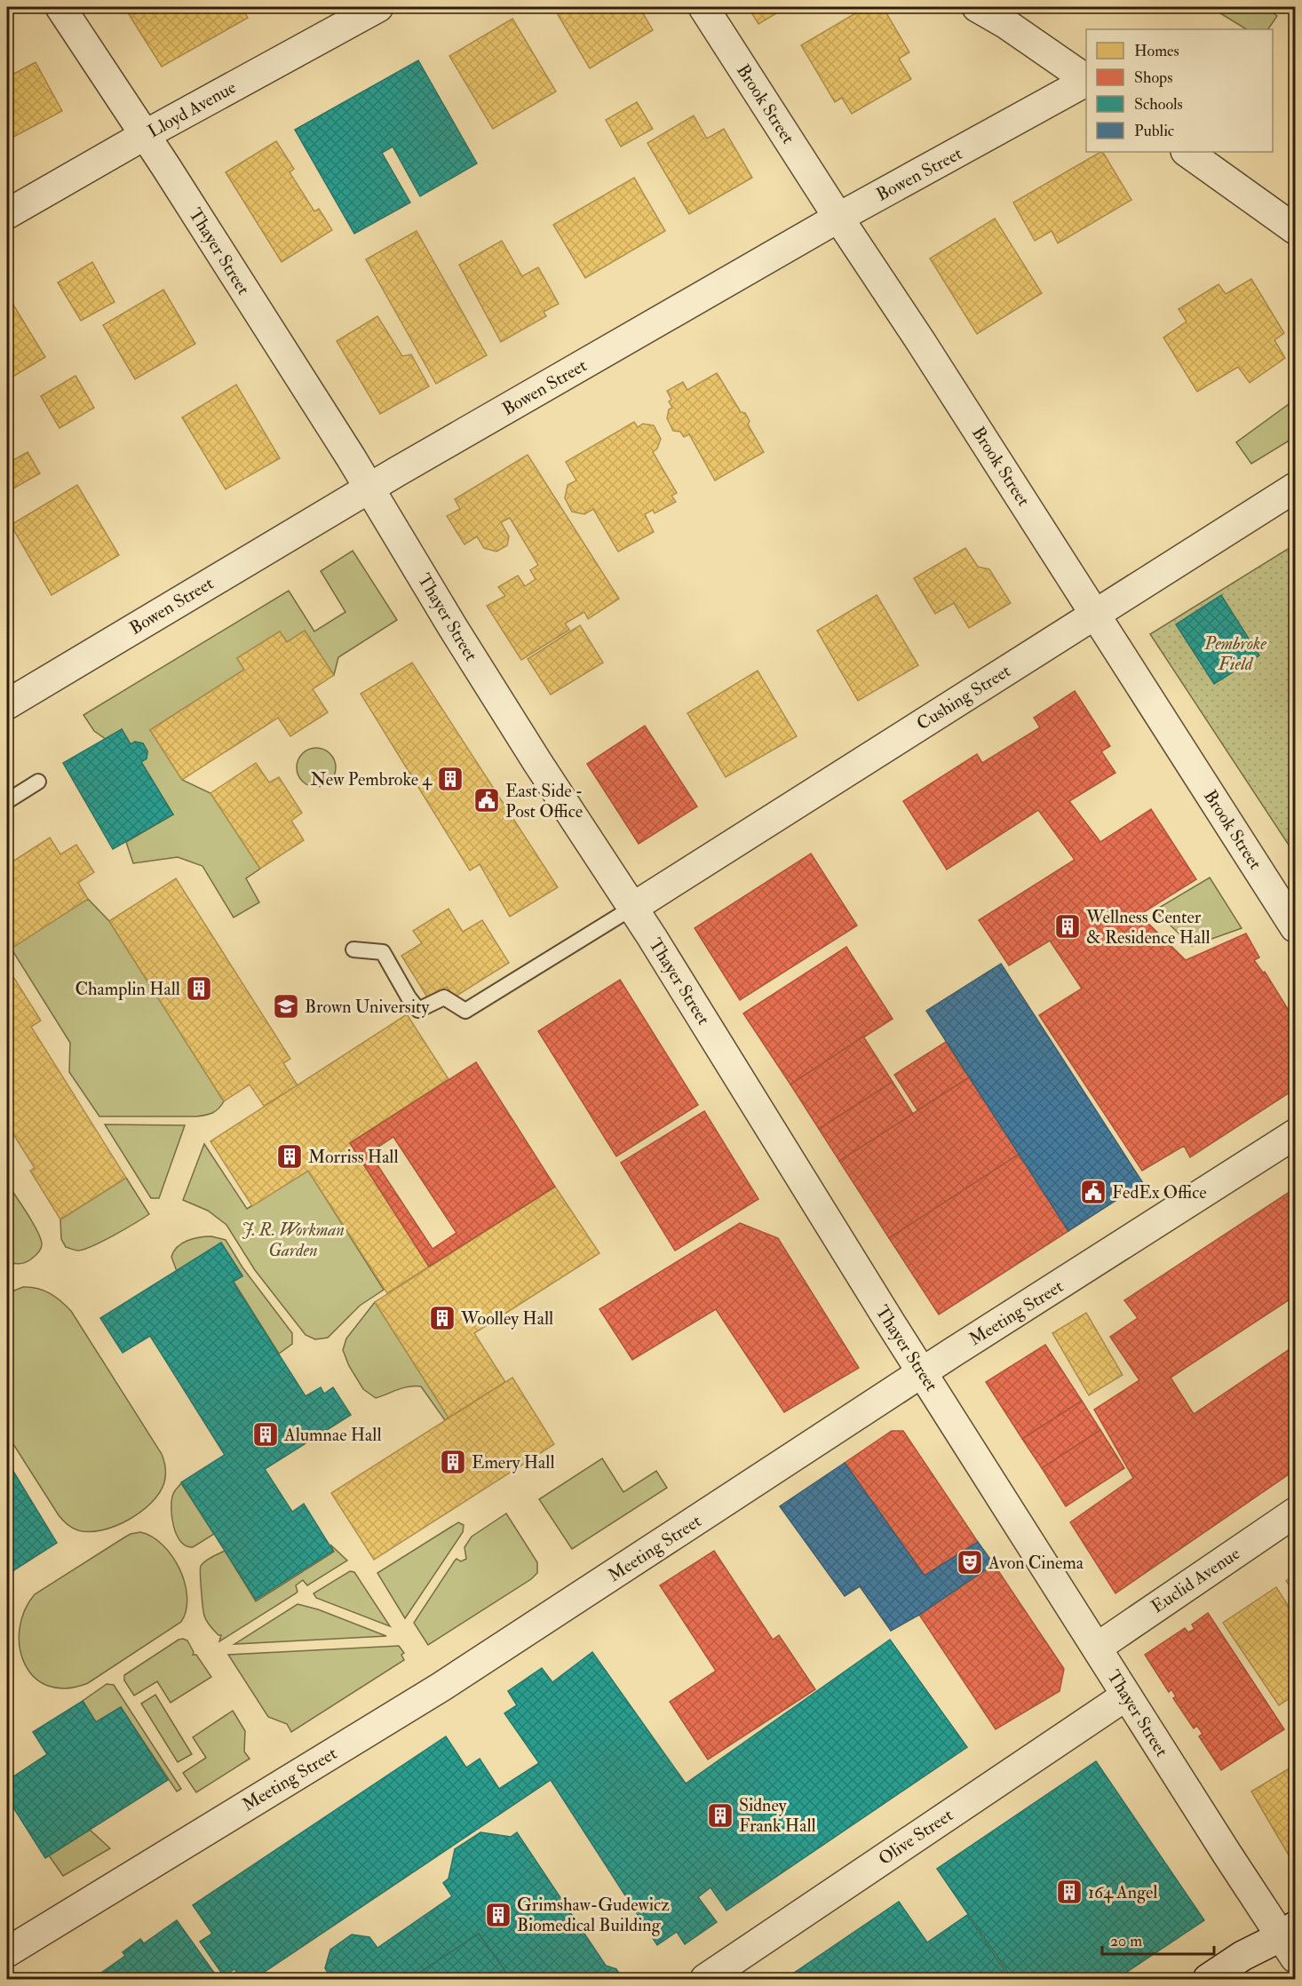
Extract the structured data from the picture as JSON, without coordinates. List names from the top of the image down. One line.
{"streets":{"street":["Brook Street","Lloyd Avenue","Bowen Street","Thayer Street","Cushing Street","Meeting Street","Euclid Avenue","Olive Street"]},"crossings":[["Brook Street","Bowen Street"],["Brook Street","Cushing Street"],["Lloyd Avenue","Thayer Street"],["Bowen Street","Thayer Street"],["Thayer Street","Cushing Street"],["Thayer Street","Meeting Street"],["Thayer Street","Euclid Avenue"],["Thayer Street","Olive Street"]],"parks":["Pembroke Field","J. R. Workman Garden"],"places":{"building":["New Pembroke 4","Wellness Center & Residence Hall","Champlin Hall","Morriss Hall","Woolley Hall","Alumnae Hall","Emery Hall","Sidney Frank Hall","164 Angel","Grimshaw-Gudewicz Biomedical Building"],"public building":["East Side - Post Office","FedEx Office"],"school or university":["Brown University"],"theatre":["Avon Cinema"]},"legend":["Homes","Shops","Schools","Public"],"scale_bar":"20 m"}
